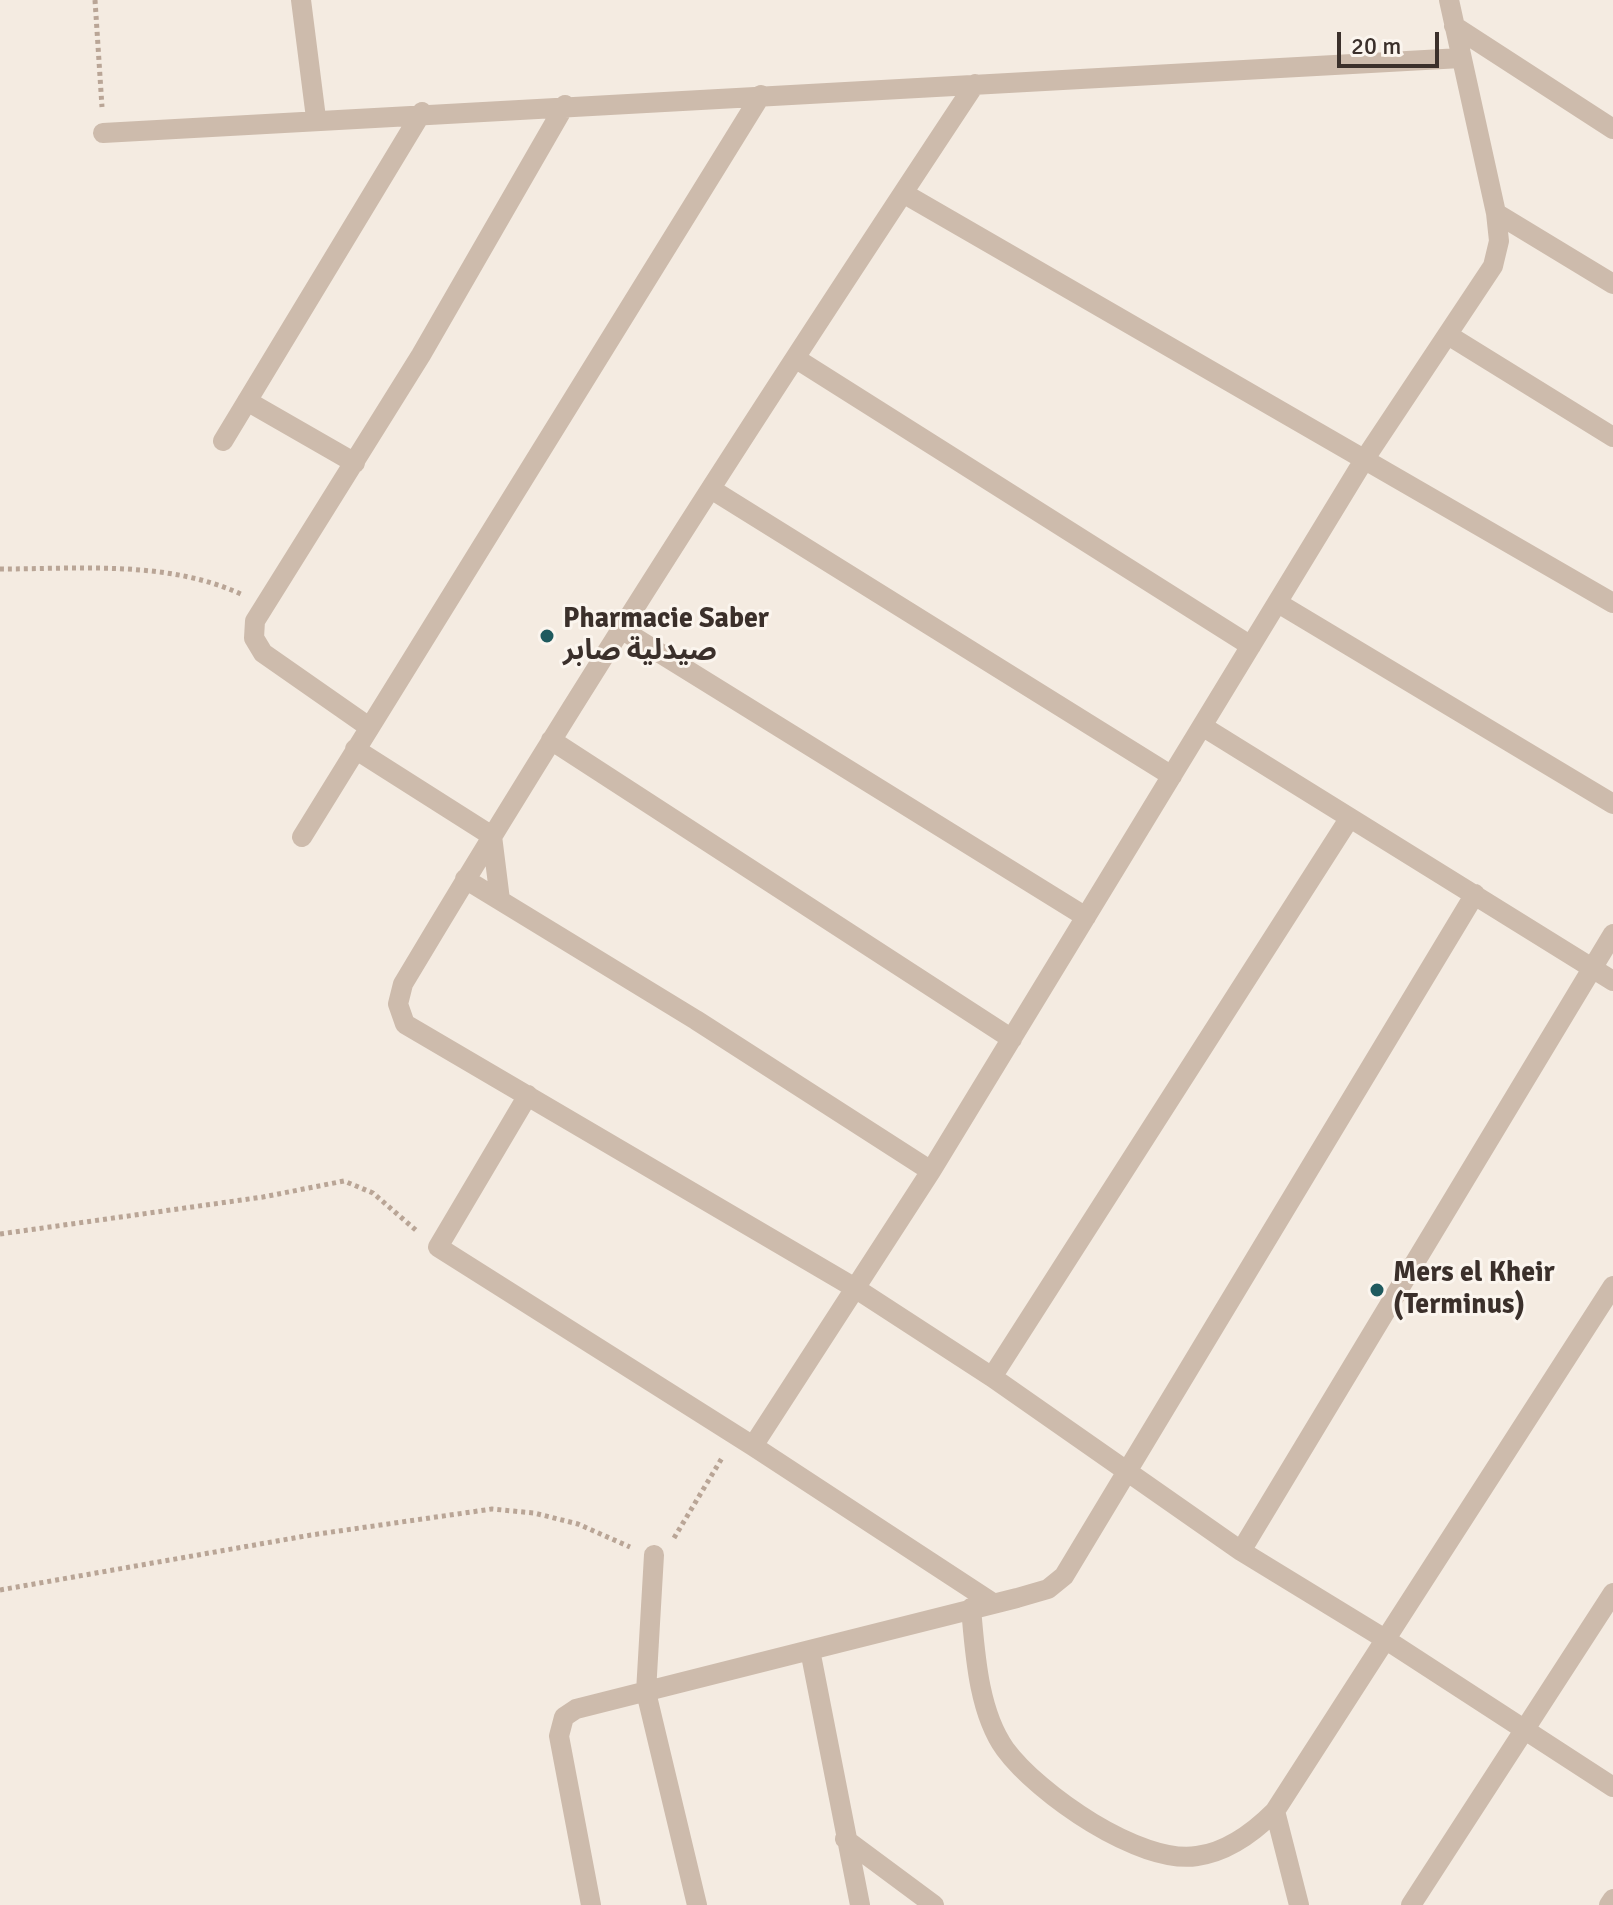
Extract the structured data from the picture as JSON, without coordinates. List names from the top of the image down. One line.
{"places":["Pharmacie Saber صيدلية صابر","Mers el Kheir (Terminus)"],"scale_bar":"20 m"}
